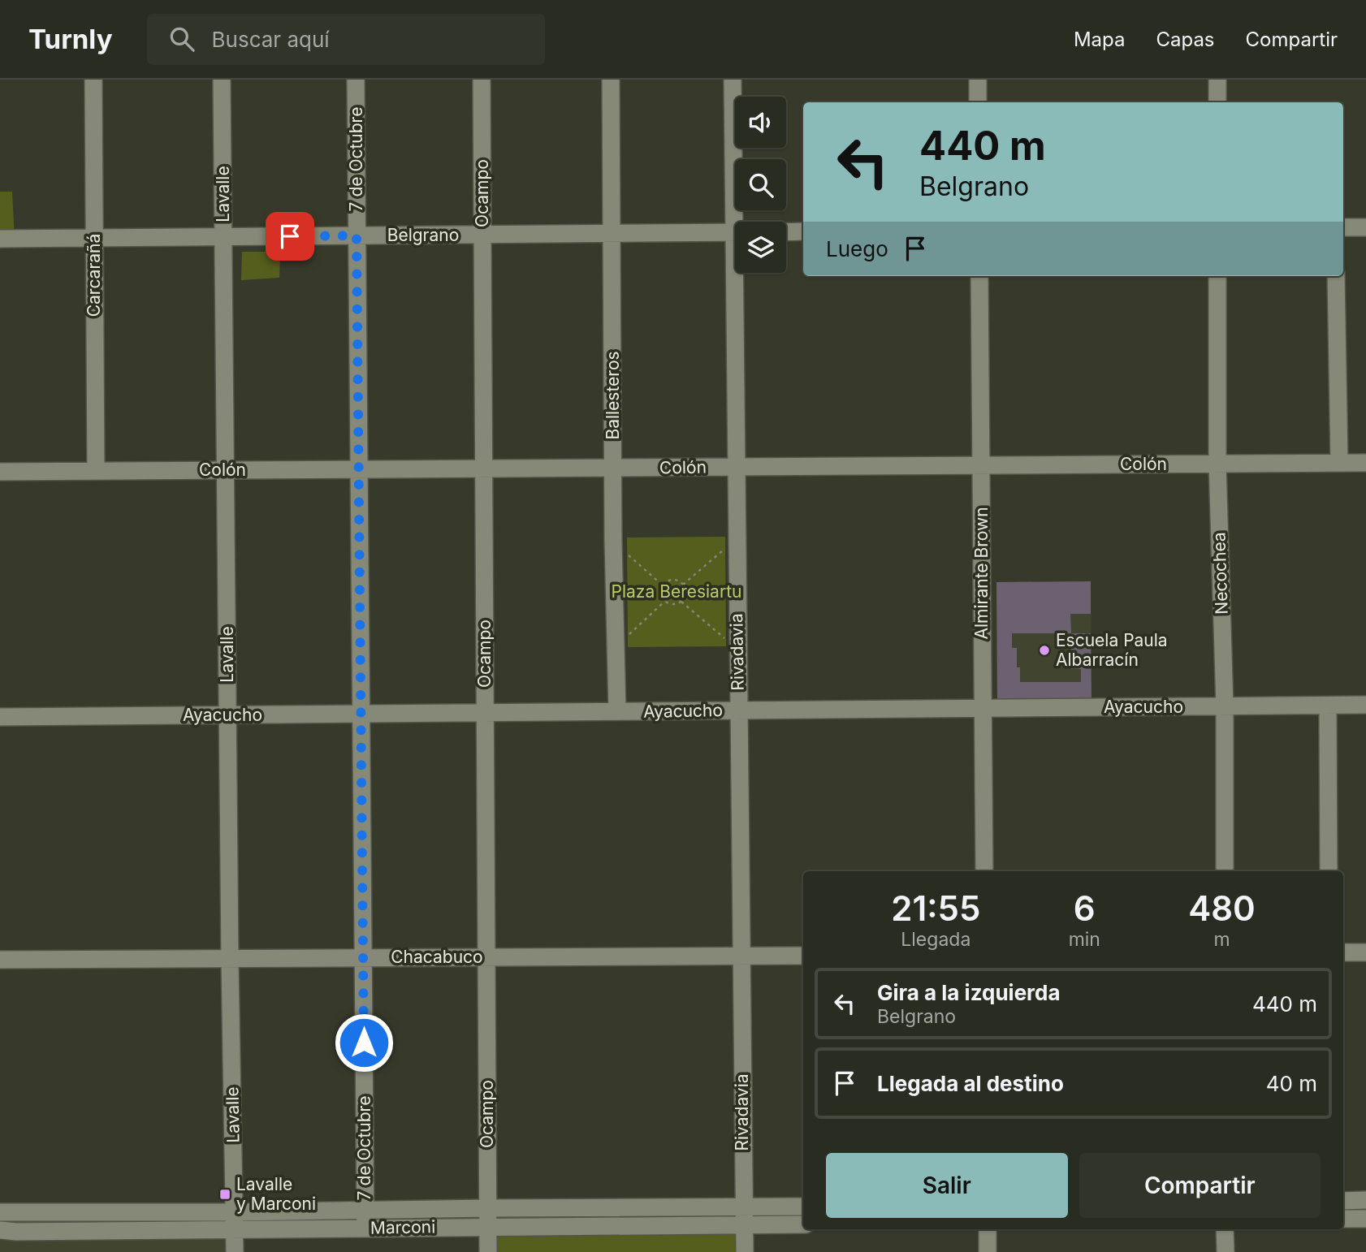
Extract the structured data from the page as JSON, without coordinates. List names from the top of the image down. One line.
{"streets":{"street":["7 de Octubre","Ocampo","Lavalle","Belgrano","Carcarañá","Ballesteros","Colón","Almirante Brown","Necochea","Rivadavia","Ayacucho","Chacabuco","Marconi"]},"crossings":[["7 de Octubre","Belgrano"],["7 de Octubre","Colón"],["7 de Octubre","Ayacucho"],["7 de Octubre","Chacabuco"],["7 de Octubre","Marconi"],["Ocampo","Belgrano"],["Ocampo","Colón"],["Ocampo","Ayacucho"],["Ocampo","Chacabuco"],["Ocampo","Marconi"],["Lavalle","Belgrano"],["Lavalle","Colón"],["Lavalle","Ayacucho"],["Lavalle","Chacabuco"],["Lavalle","Marconi"],["Belgrano","Carcarañá"],["Belgrano","Ballesteros"],["Carcarañá","Colón"],["Ballesteros","Colón"],["Ballesteros","Ayacucho"],["Colón","Almirante Brown"],["Colón","Necochea"],["Colón","Rivadavia"],["Almirante Brown","Ayacucho"],["Necochea","Ayacucho"],["Rivadavia","Ayacucho"],["Rivadavia","Chacabuco"],["Rivadavia","Marconi"]],"parks":["Plaza Beresiartu"],"places":{"other":["Escuela Paula Albarracín"],"transit":["Lavalle y Marconi"]},"page":{"header":"Turnly","search":"Buscar aquí","nav":["Mapa","Capas","Compartir"],"turn":["440 m","Belgrano"],"then":"Luego","eta":["21:55","Llegada","6","min","480","m"],"list":[{"name":"Gira a la izquierda","note":"Belgrano","value":"440 m"},{"name":"Llegada al destino","value":"40 m"}],"buttons":["Salir","Compartir"]}}
